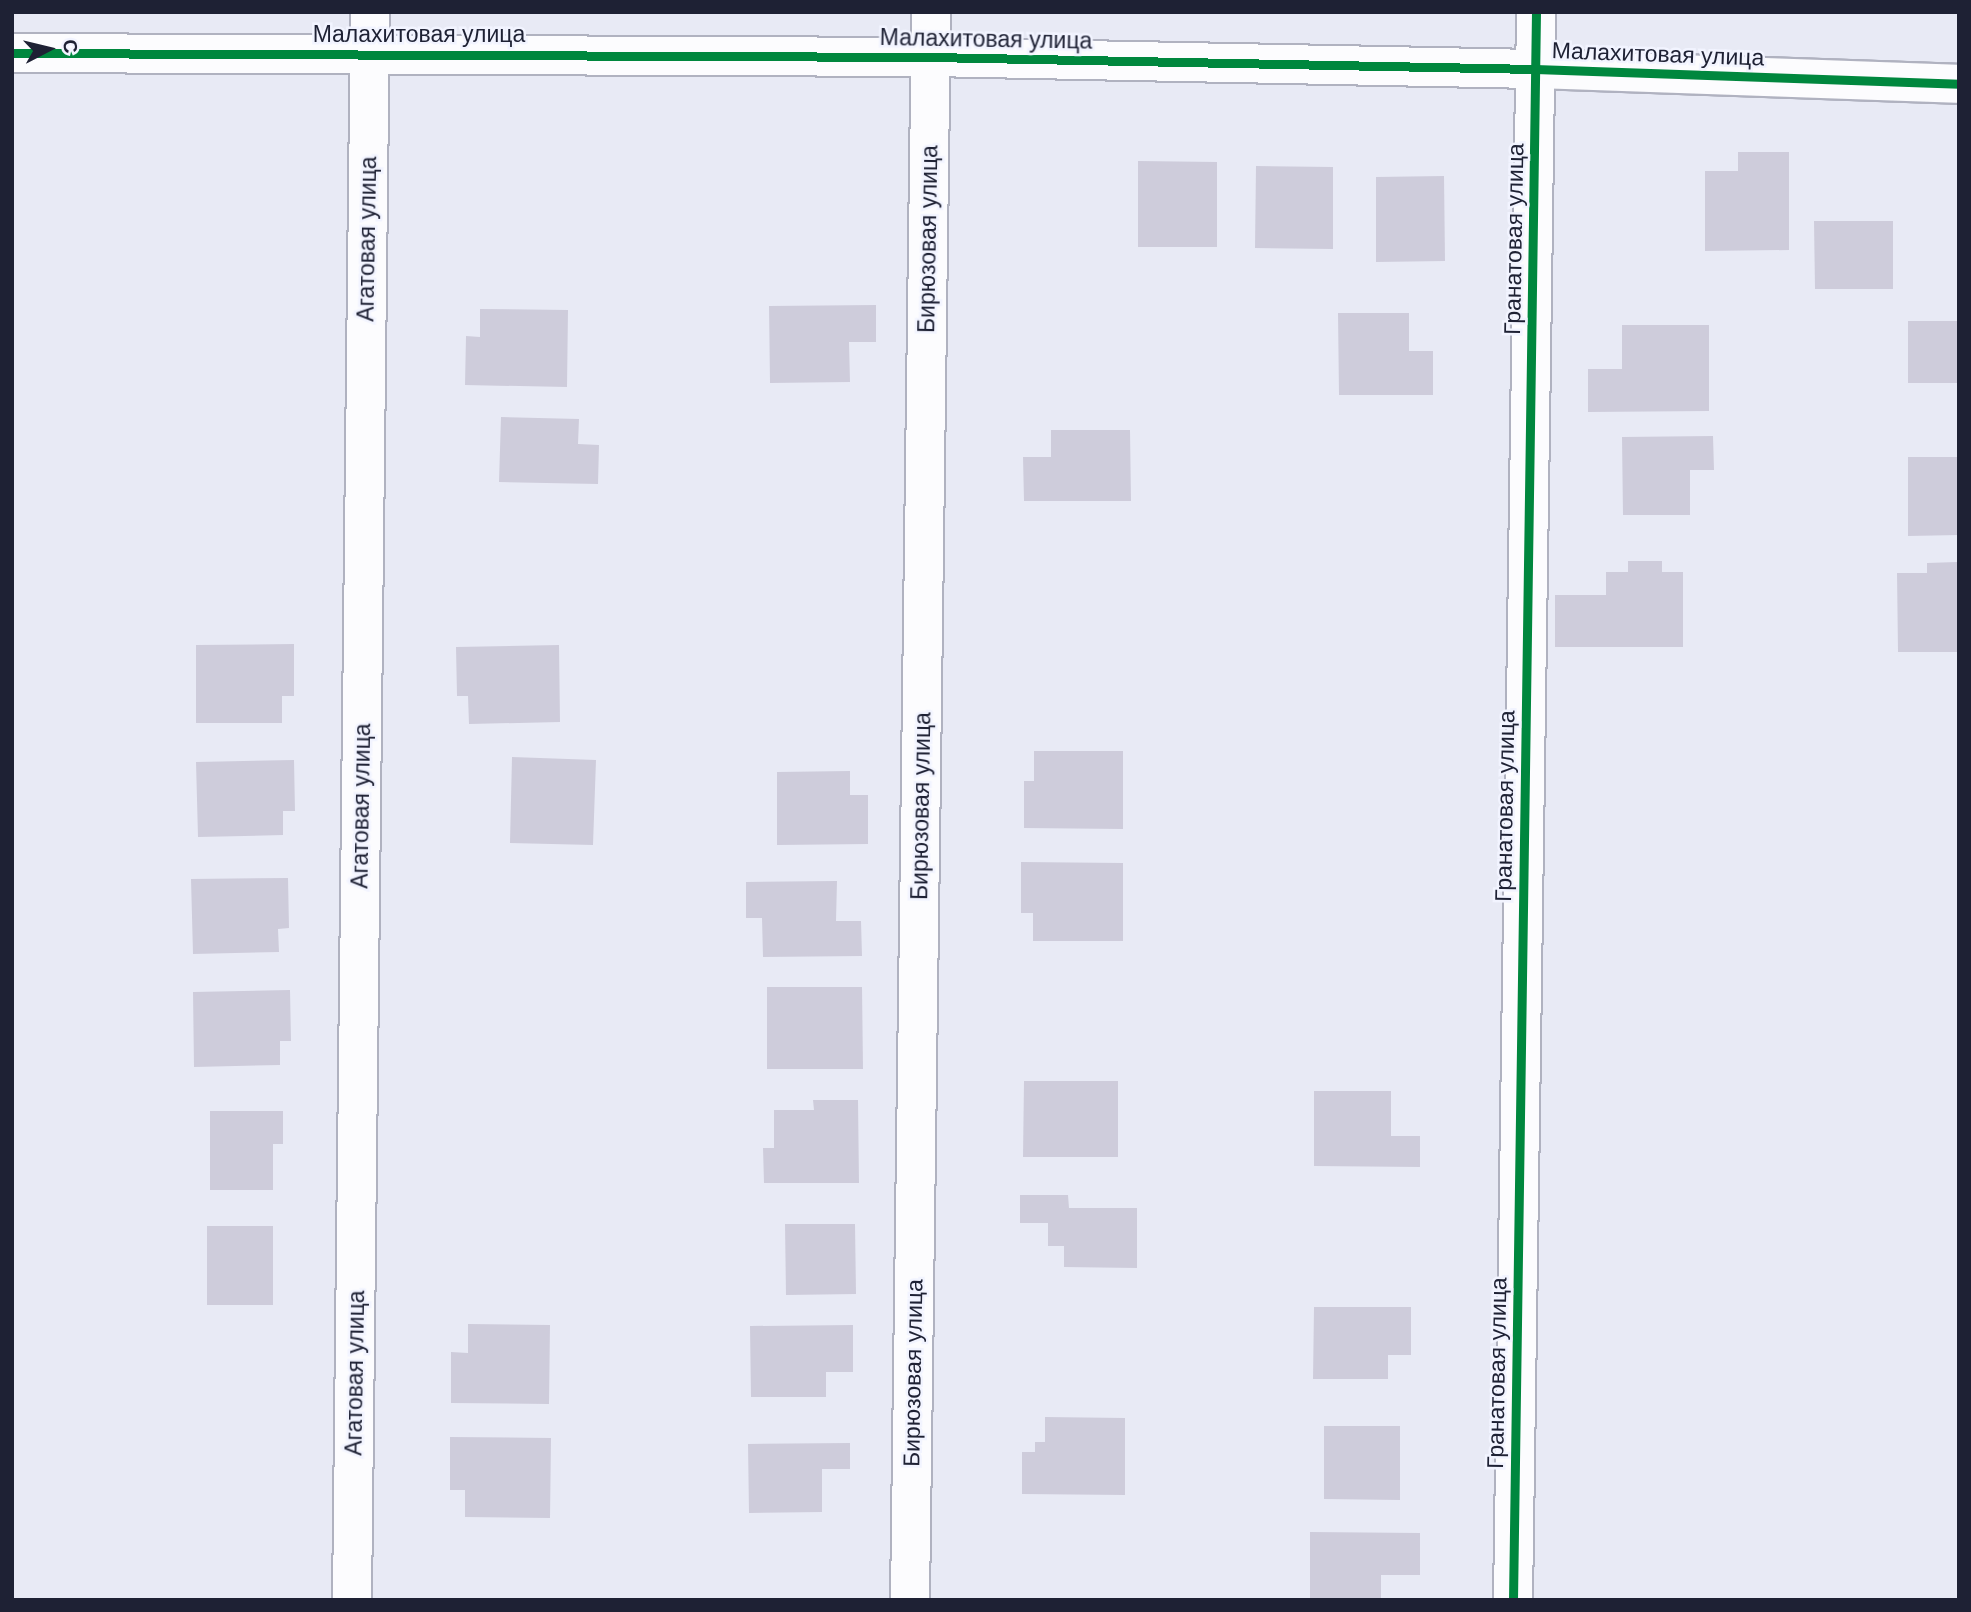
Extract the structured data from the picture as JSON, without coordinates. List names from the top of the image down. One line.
{"streets":{"street":["Малахитовая улица","Агатовая улица","Бирюзовая улица","Гранатовая улица"]},"crossings":[["Малахитовая улица","Агатовая улица"],["Малахитовая улица","Бирюзовая улица"],["Малахитовая улица","Гранатовая улица"]],"north":"right"}
